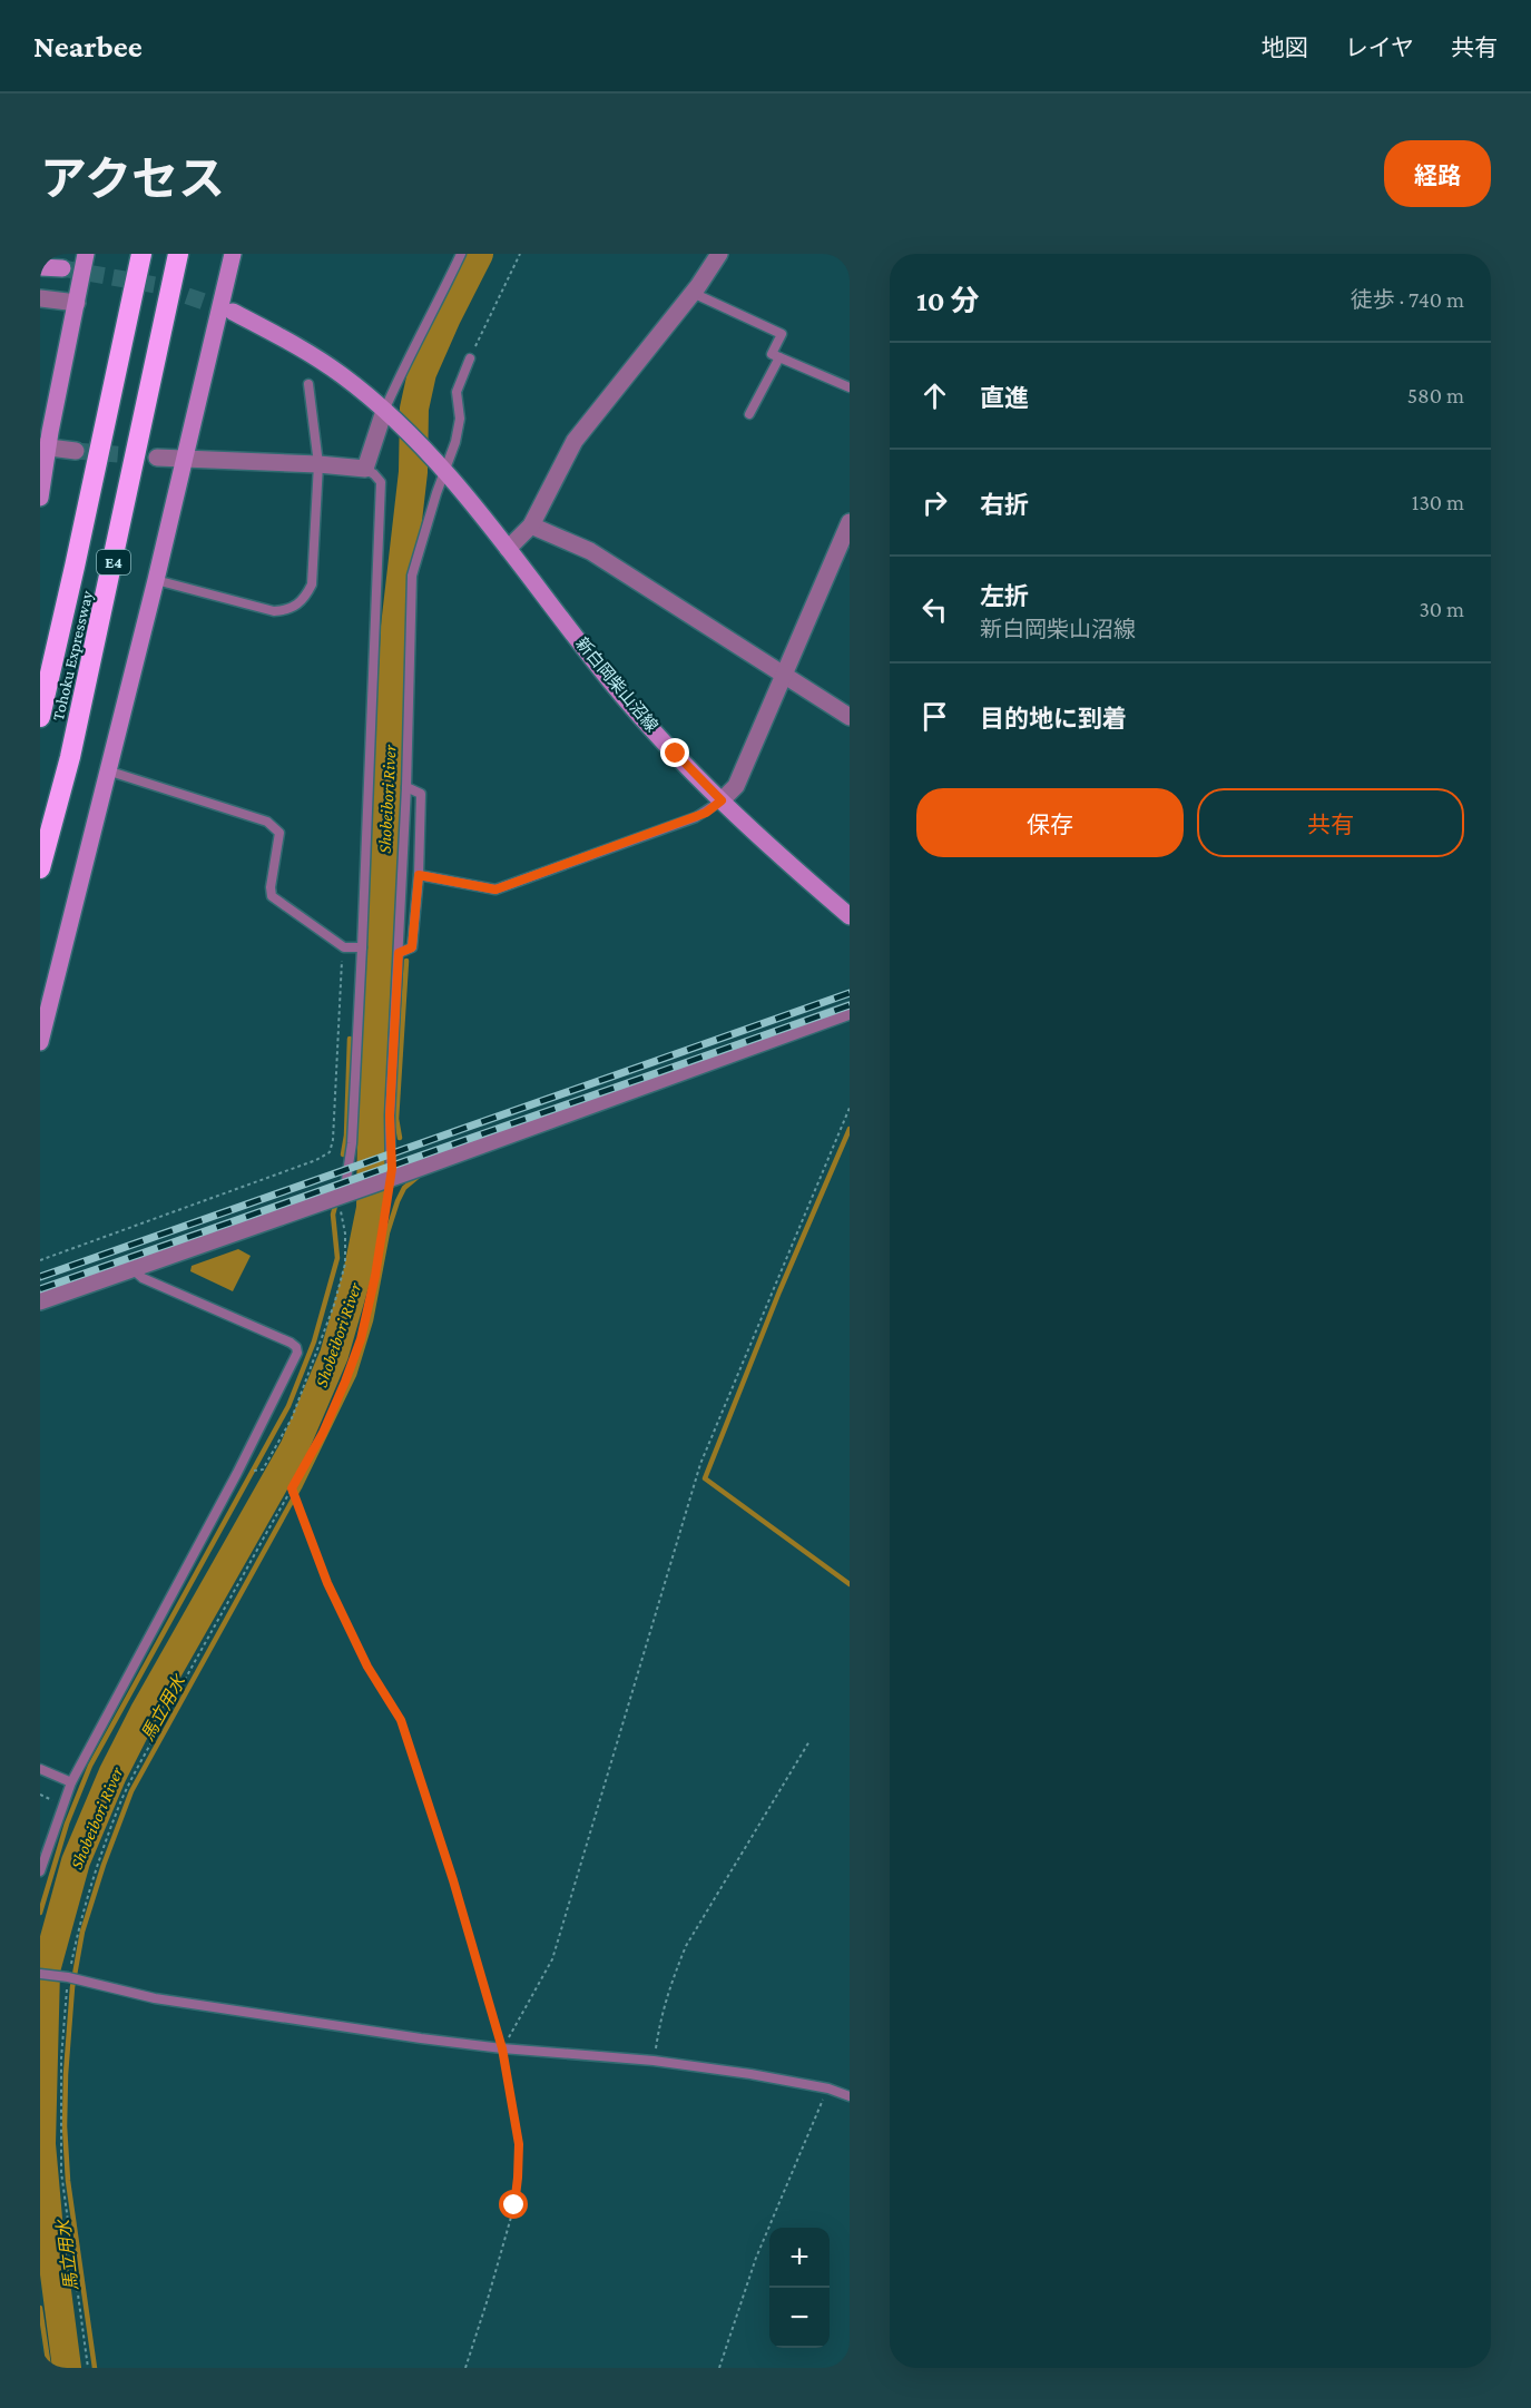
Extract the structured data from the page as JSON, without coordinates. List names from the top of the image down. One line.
{"streets":{"highway":["E4","Tohoku Expressway"],"street":["新白岡柴山沼線"]},"water":["Shobeibori River","馬立用水"],"page":{"header":"Nearbee","nav":["地図","レイヤ","共有"],"title":"アクセス","buttons":["経路",["保存","共有"]],"heading":["10 分","徒歩 · 740 m"],"list":[["直進","580 m"],["右折","130 m"],["左折","新白岡柴山沼線","30 m"],"目的地に到着"],"map_buttons":["+","−"]}}
